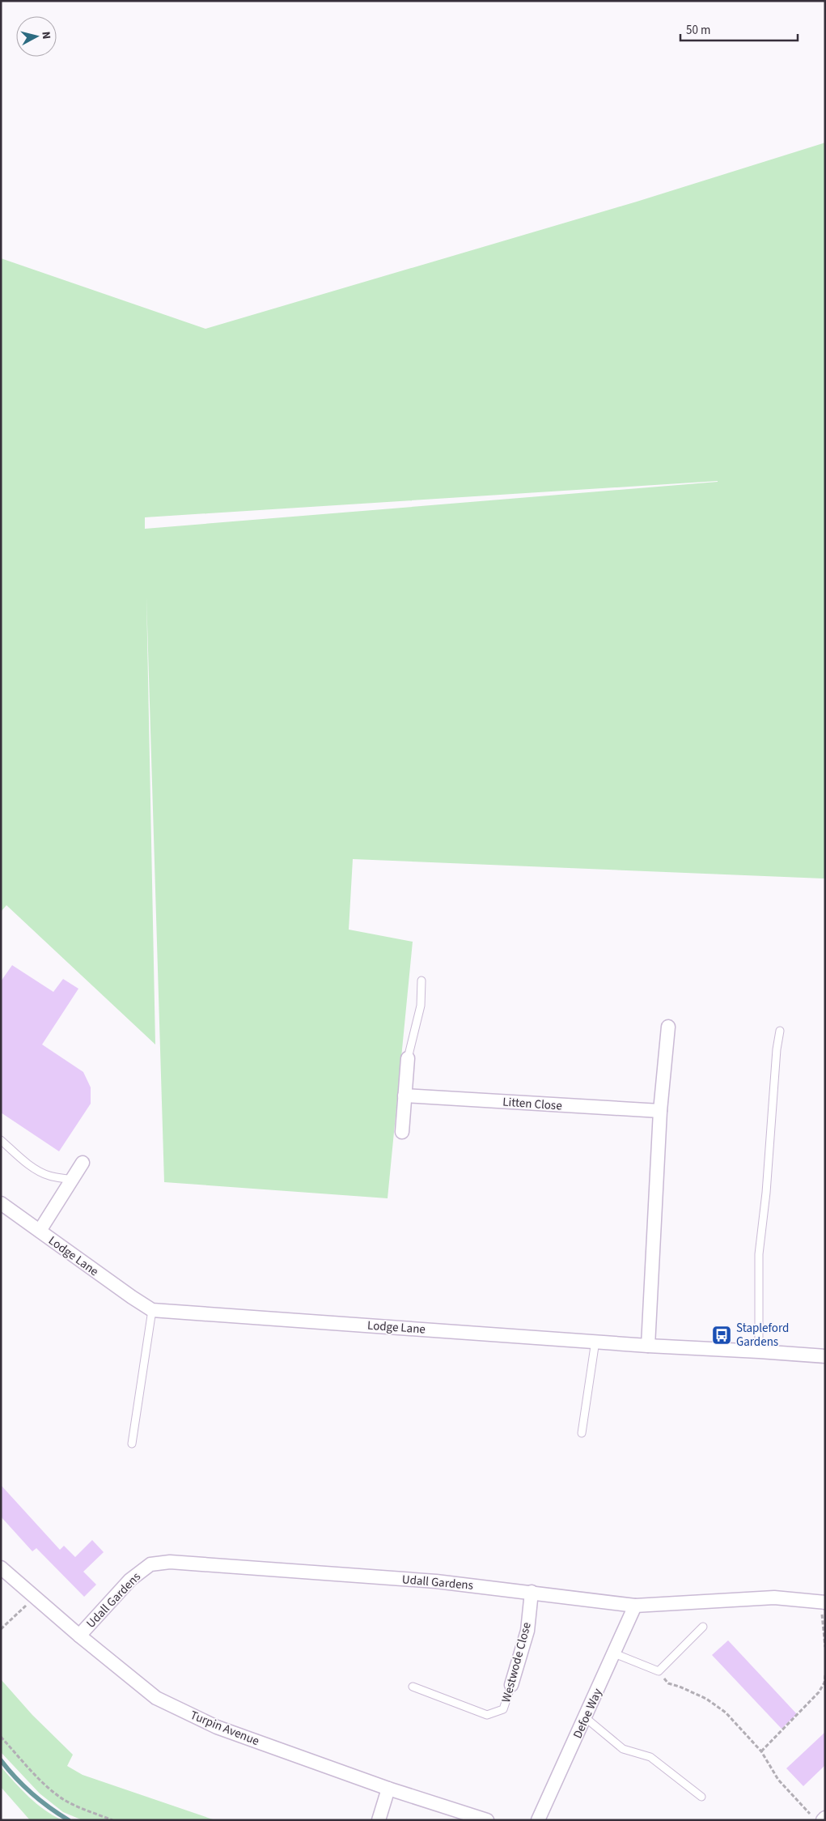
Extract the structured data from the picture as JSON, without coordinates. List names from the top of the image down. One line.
{"streets":{"street":["Litten Close","Lodge Lane","Udall Gardens","Westwode Close","Defoe Way","Turpin Avenue"]},"crossings":[["Udall Gardens","Westwode Close"],["Udall Gardens","Defoe Way"],["Udall Gardens","Turpin Avenue"]],"places":{"bus stop":["Stapleford Gardens"]},"scale_bar":"50 m","north":"right"}
